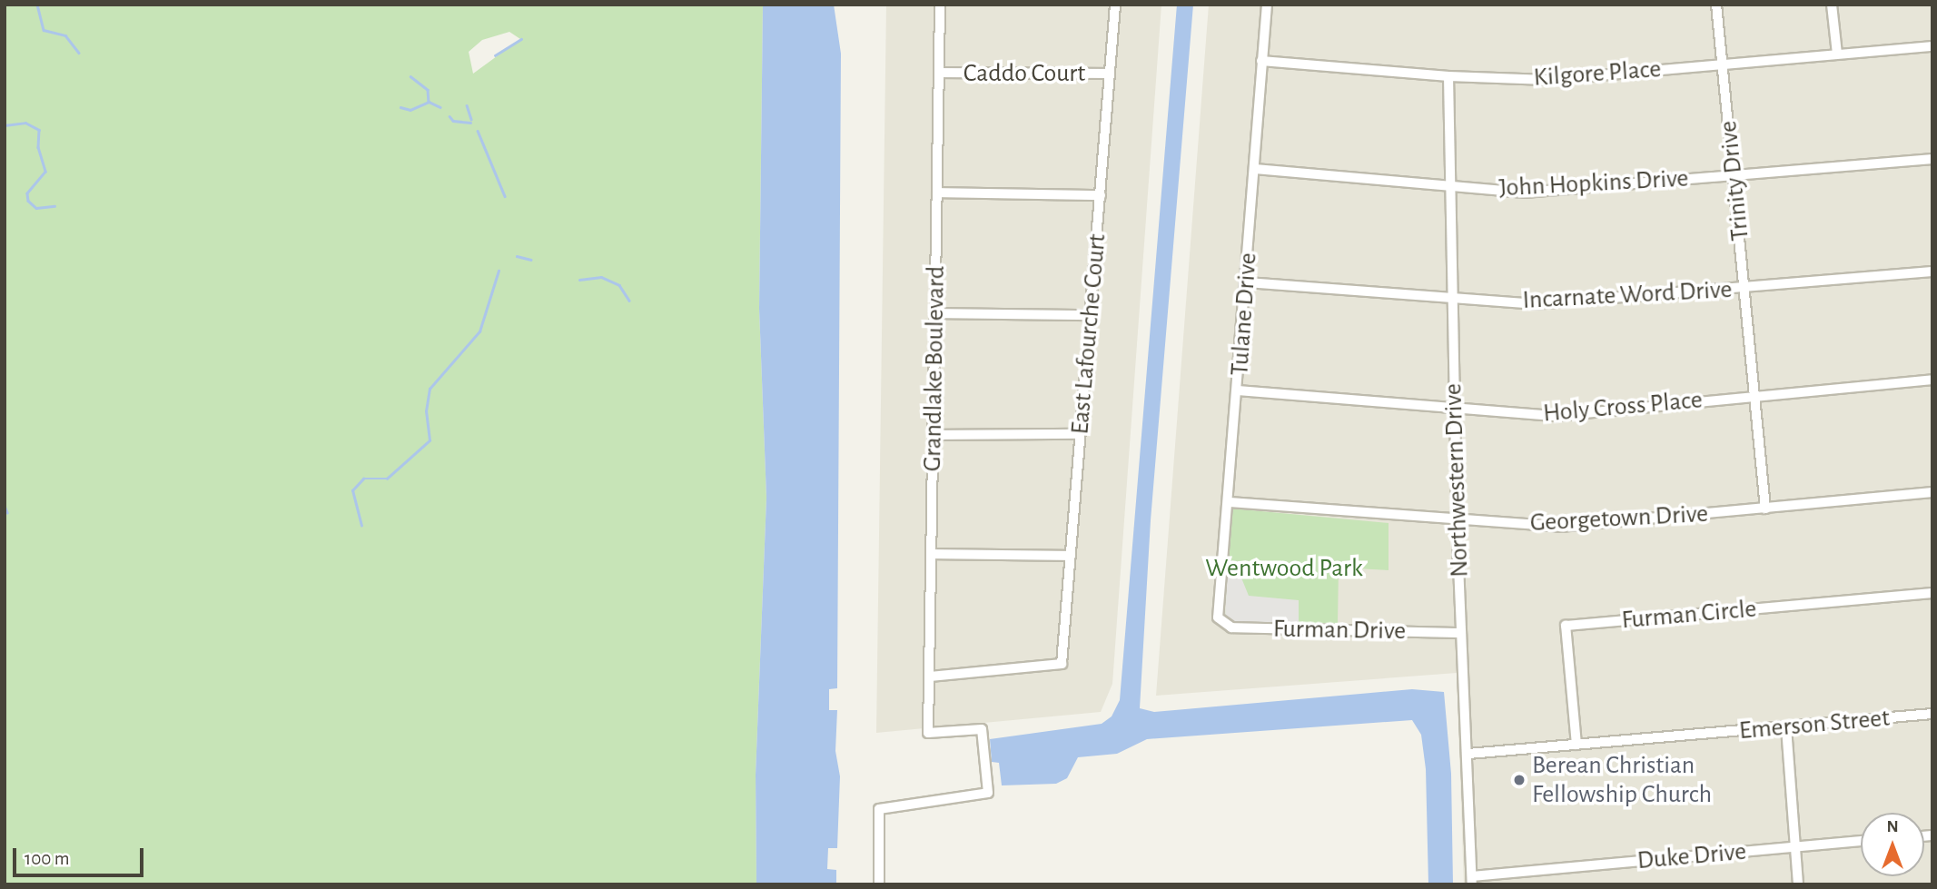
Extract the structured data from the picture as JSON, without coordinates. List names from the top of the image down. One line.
{"streets":{"street":["Caddo Court","Kilgore Place","Trinity Drive","John Hopkins Drive","Incarnate Word Drive","Tulane Drive","East Lafourche Court","Grandlake Boulevard","Holy Cross Place","Northwestern Drive","Georgetown Drive","Furman Circle","Furman Drive","Emerson Street","Duke Drive"]},"crossings":[["Caddo Court","East Lafourche Court"],["Caddo Court","Grandlake Boulevard"],["Kilgore Place","Trinity Drive"],["Kilgore Place","Tulane Drive"],["Kilgore Place","Northwestern Drive"],["Trinity Drive","John Hopkins Drive"],["Trinity Drive","Incarnate Word Drive"],["Trinity Drive","Holy Cross Place"],["Trinity Drive","Georgetown Drive"],["John Hopkins Drive","Tulane Drive"],["John Hopkins Drive","Northwestern Drive"],["Incarnate Word Drive","Tulane Drive"],["Incarnate Word Drive","Northwestern Drive"],["Tulane Drive","Holy Cross Place"],["Tulane Drive","Georgetown Drive"],["Tulane Drive","Furman Drive"],["East Lafourche Court","Grandlake Boulevard"],["Holy Cross Place","Northwestern Drive"],["Northwestern Drive","Georgetown Drive"],["Northwestern Drive","Furman Drive"],["Northwestern Drive","Emerson Street"],["Northwestern Drive","Duke Drive"],["Furman Circle","Emerson Street"]],"parks":["Wentwood Park"],"places":["Berean Christian Fellowship Church"],"scale_bar":"100 m","north":"top"}
